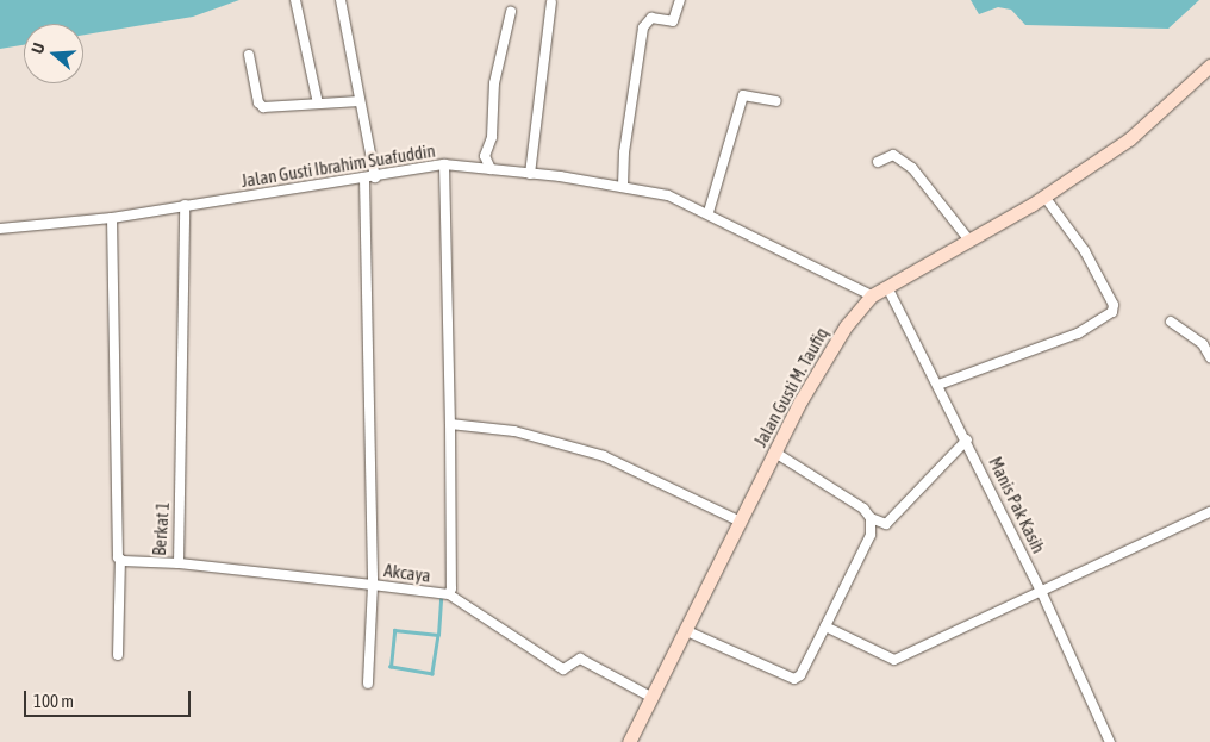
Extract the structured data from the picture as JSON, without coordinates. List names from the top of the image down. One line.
{"streets":{"main road":["Jalan Gusti M. Taufiq"],"street":["Jalan Gusti Ibrahim Suafuddin","Manis Pak Kasih","Berkat 1","Akcaya"]},"crossings":[["Jalan Gusti Ibrahim Suafuddin","Jalan Gusti M. Taufiq"],["Jalan Gusti Ibrahim Suafuddin","Berkat 1"],["Jalan Gusti Ibrahim Suafuddin","Akcaya"],["Jalan Gusti M. Taufiq","Manis Pak Kasih"]],"scale_bar":"100 m","north":"left"}
